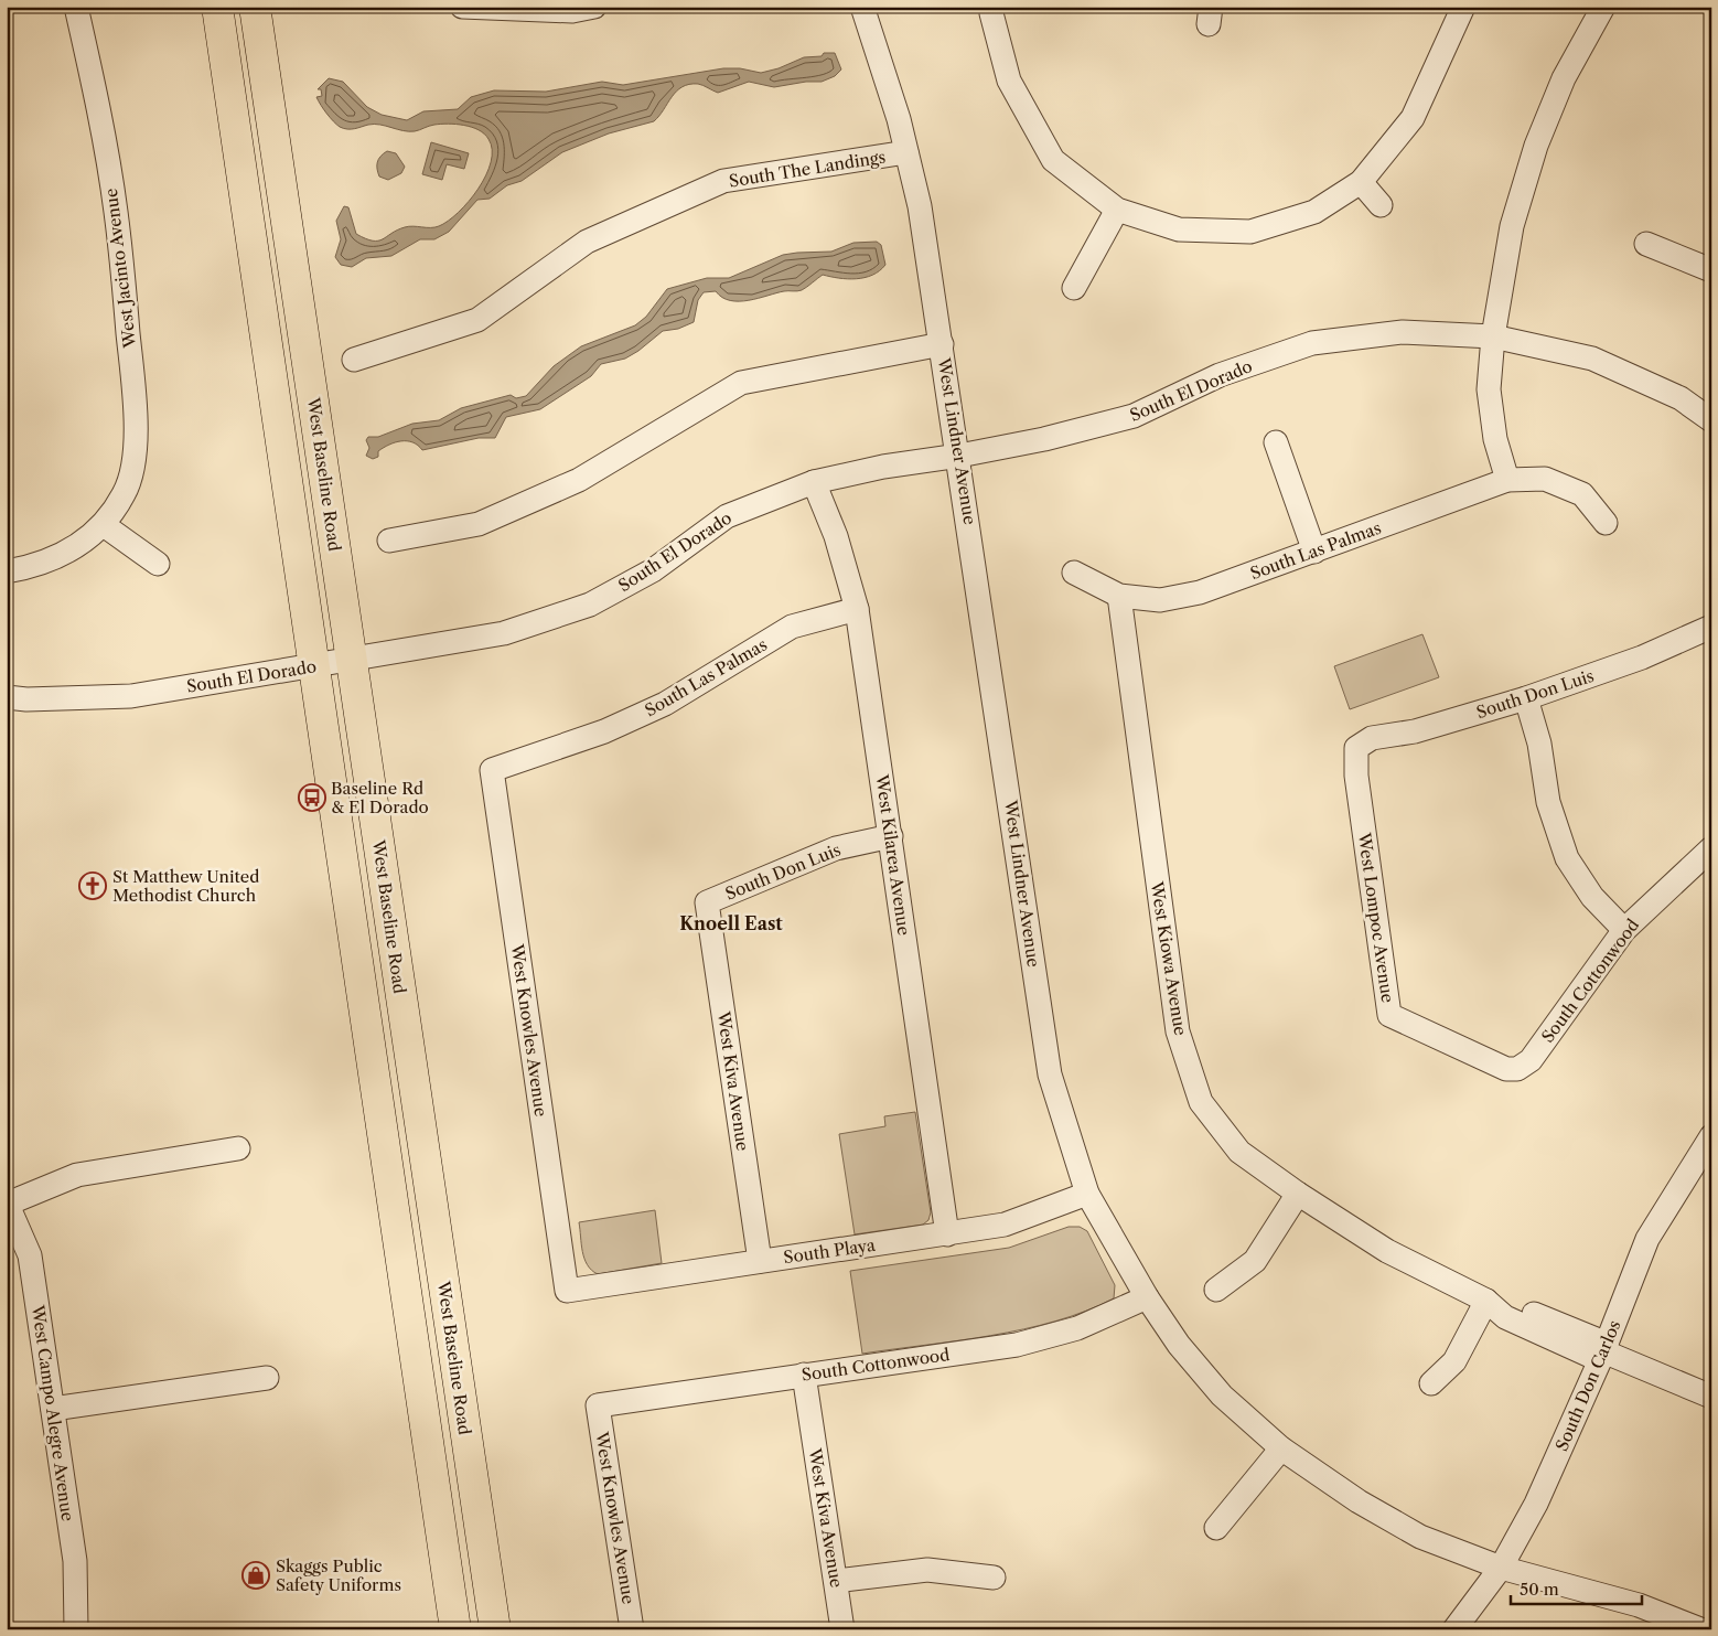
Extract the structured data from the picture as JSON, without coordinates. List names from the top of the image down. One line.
{"streets":{"main road":["West Baseline Road"],"street":["South The Landings","West Jacinto Avenue","South El Dorado","West Lindner Avenue","South Las Palmas","South Don Luis","West Kilarea Avenue","West Lompoc Avenue","West Kiowa Avenue","South Cottonwood","West Knowles Avenue","West Kiva Avenue","South Playa","South Don Carlos","West Campo Alegre Avenue"]},"crossings":[["South The Landings","West Lindner Avenue"],["South El Dorado","West Lindner Avenue"],["South El Dorado","West Baseline Road"],["South El Dorado","West Kilarea Avenue"],["West Lindner Avenue","South Cottonwood"],["West Lindner Avenue","South Playa"],["West Lindner Avenue","South Don Carlos"],["South Las Palmas","West Kilarea Avenue"],["South Las Palmas","West Kiowa Avenue"],["South Las Palmas","West Knowles Avenue"],["South Don Luis","West Kilarea Avenue"],["South Don Luis","West Lompoc Avenue"],["South Don Luis","West Kiva Avenue"],["West Kilarea Avenue","South Playa"],["West Lompoc Avenue","South Cottonwood"],["West Kiowa Avenue","South Don Carlos"],["South Cottonwood","West Knowles Avenue"],["South Cottonwood","West Kiva Avenue"],["West Knowles Avenue","South Playa"],["West Kiva Avenue","South Playa"]],"districts":["Knoell East"],"places":{"bus stop":["Baseline Rd & El Dorado"],"church":["St Matthew United Methodist Church"],"shop":["Skaggs Public Safety Uniforms"]},"scale_bar":"50 m"}
